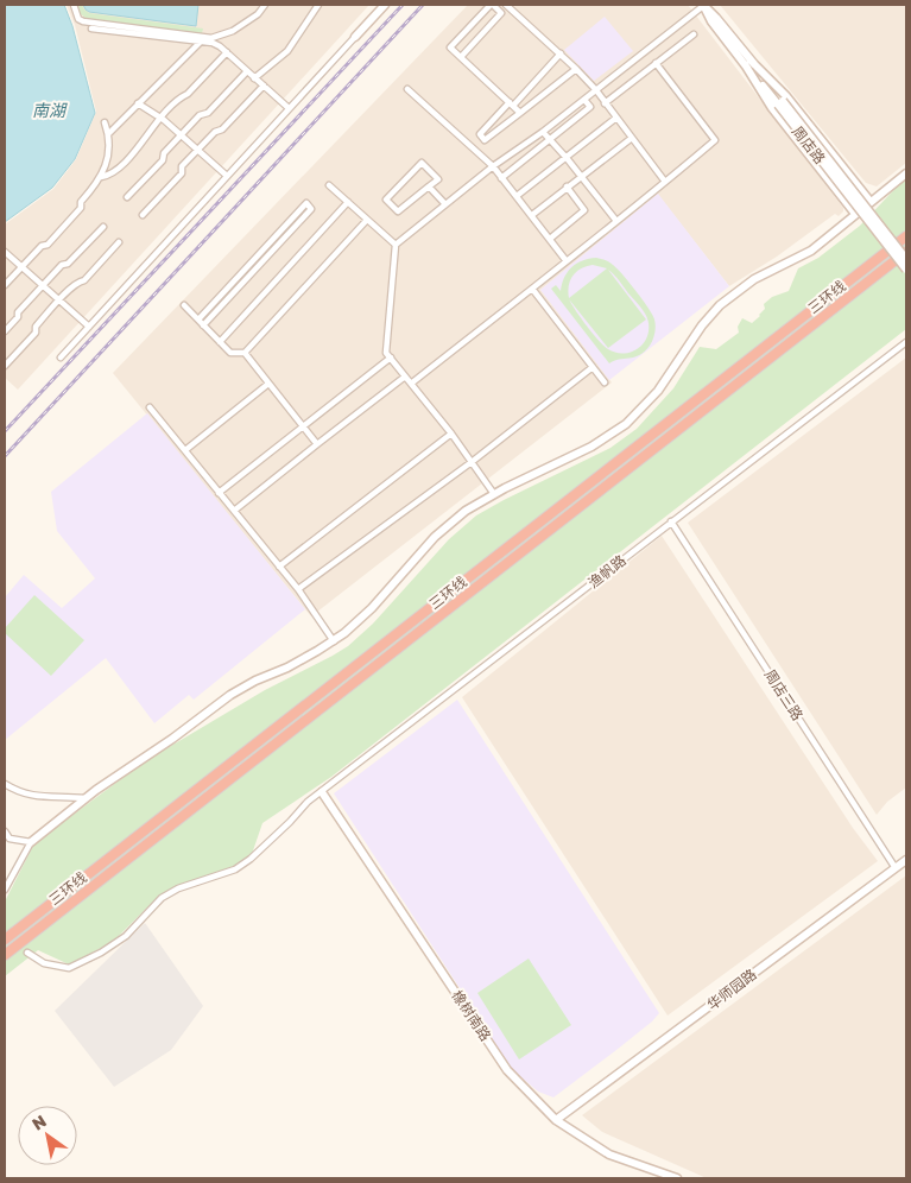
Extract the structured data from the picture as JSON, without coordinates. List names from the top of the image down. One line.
{"streets":{"highway":["三环线"],"street":["周店路","渔帆路","周店三路","华师园路","橡树南路"]},"crossings":[["渔帆路","周店三路"],["渔帆路","橡树南路"],["周店三路","华师园路"],["华师园路","橡树南路"]],"water":["南湖"],"north":"top left"}
